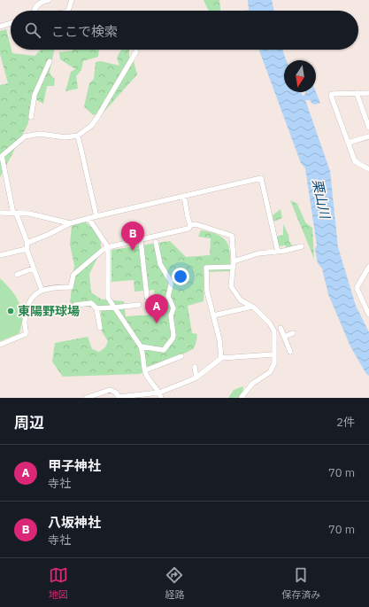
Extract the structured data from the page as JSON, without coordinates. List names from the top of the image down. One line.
{"water":["栗山川"],"places":["東陽野球場"],"north":"bottom","page":{"search":"ここで検索","pins":["B","A"],"heading":["周辺","2件"],"list":[{"mark":"A","name":"甲子神社","note":"寺社","value":"70 m"},{"mark":"B","name":"八坂神社","note":"寺社","value":"70 m"}],"nav":["地図","経路","保存済み"]}}
